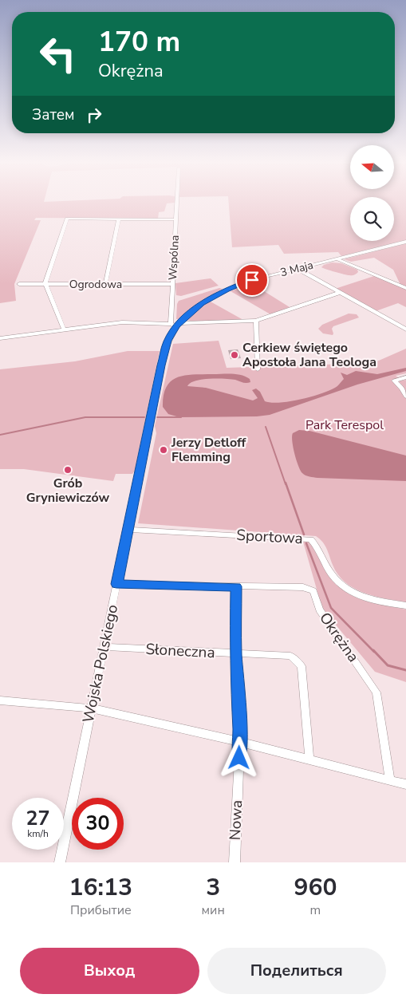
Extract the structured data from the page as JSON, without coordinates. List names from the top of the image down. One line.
{"streets":{"street":["Wspólna","3 Maja","Ogrodowa","Sportowa","Okrężna","Słoneczna","Wojska Polskiego","Nowa"]},"crossings":[["Wspólna","3 Maja"],["Wspólna","Ogrodowa"],["Wspólna","Wojska Polskiego"],["3 Maja","Wojska Polskiego"],["Sportowa","Wojska Polskiego"],["Okrężna","Wojska Polskiego"],["Okrężna","Nowa"],["Słoneczna","Wojska Polskiego"],["Słoneczna","Nowa"]],"parks":["Park Terespol"],"places":["Cerkiew świętego Apostoła Jana Teologa","Jerzy Detloff Flemming","Grób Gryniewiczów"],"north":"left","page":{"turn":["170 m","Okrężna"],"then":"Затем","speed":"27 km/h","limit":"30","eta":["16:13","Прибытие","3","мин","960","m"],"buttons":["Выход","Поделиться"]}}
